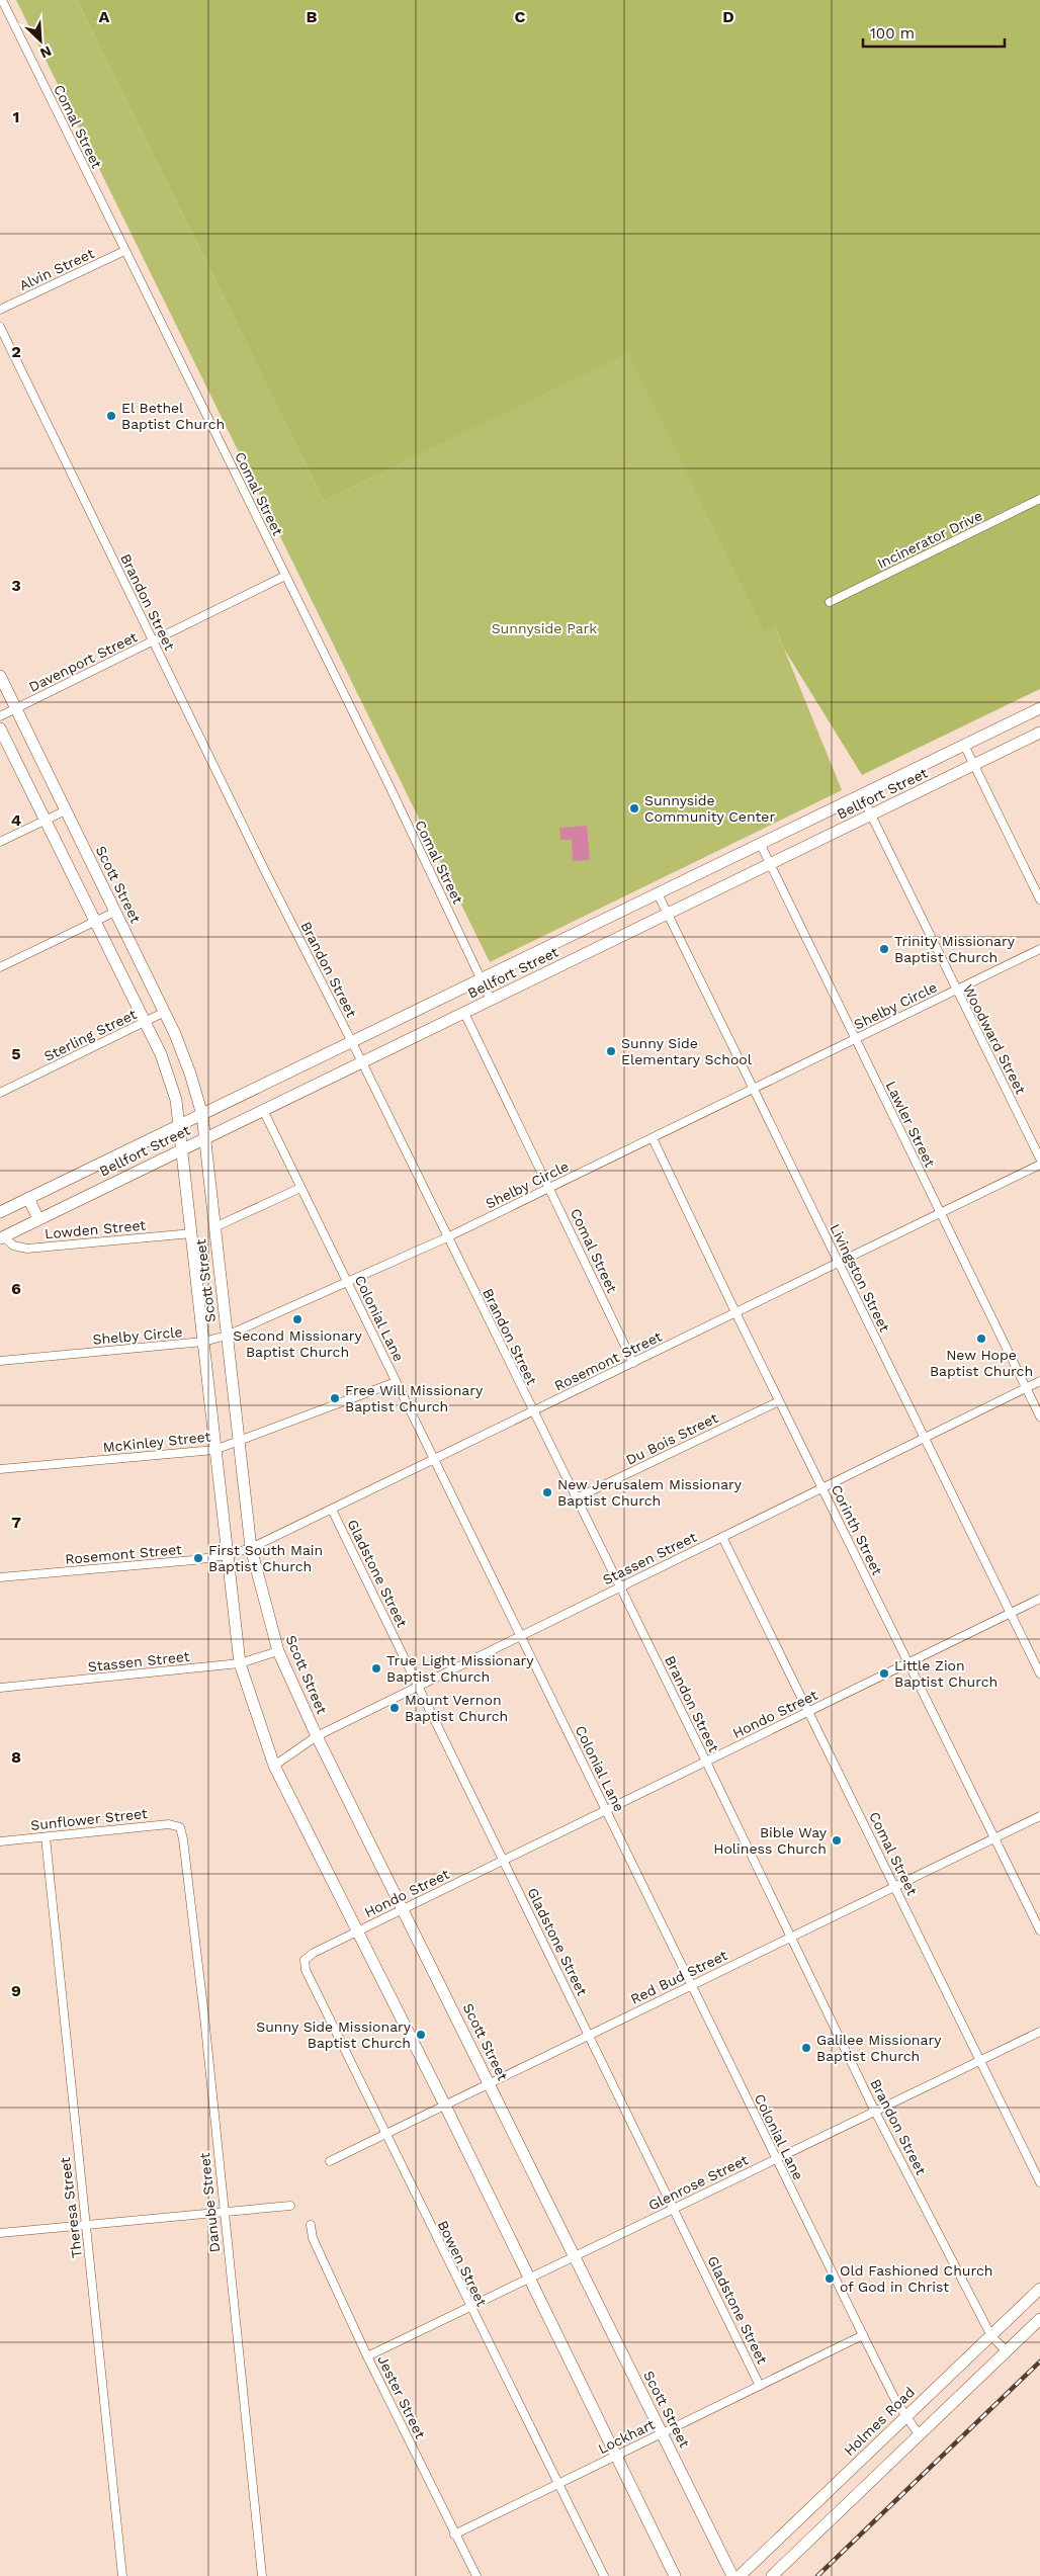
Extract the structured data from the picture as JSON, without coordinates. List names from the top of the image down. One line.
{"streets":{"main road":["Bellfort Street","Scott Street","Holmes Road"],"street":["Comal Street","Alvin Street","Incinerator Drive","Brandon Street","Davenport Street","Shelby Circle","Sterling Street","Woodward Street","Lawler Street","Lowden Street","Livingston Street","Colonial Lane","Rosemont Street","Du Bois Street","McKinley Street","Corinth Street","Stassen Street","Gladstone Street","Hondo Street","Sunflower Street","Red Bud Street","Glenrose Street","Danube Street","Theresa Street","Bowen Street","Jester Street","Lockhart"]},"crossings":[["Comal Street","Alvin Street"],["Comal Street","Davenport Street"],["Comal Street","Bellfort Street"],["Comal Street","Shelby Circle"],["Comal Street","Rosemont Street"],["Comal Street","Stassen Street"],["Comal Street","Hondo Street"],["Comal Street","Red Bud Street"],["Comal Street","Glenrose Street"],["Brandon Street","Davenport Street"],["Brandon Street","Bellfort Street"],["Brandon Street","Shelby Circle"],["Brandon Street","Rosemont Street"],["Brandon Street","Du Bois Street"],["Brandon Street","Stassen Street"],["Brandon Street","Hondo Street"],["Brandon Street","Red Bud Street"],["Brandon Street","Glenrose Street"],["Brandon Street","Holmes Road"],["Davenport Street","Scott Street"],["Bellfort Street","Scott Street"],["Bellfort Street","Woodward Street"],["Bellfort Street","Lawler Street"],["Bellfort Street","Lowden Street"],["Bellfort Street","Livingston Street"],["Bellfort Street","Colonial Lane"],["Scott Street","Shelby Circle"],["Scott Street","Sterling Street"],["Scott Street","Lowden Street"],["Scott Street","Rosemont Street"],["Scott Street","McKinley Street"],["Scott Street","Stassen Street"],["Scott Street","Hondo Street"],["Scott Street","Red Bud Street"],["Scott Street","Glenrose Street"],["Scott Street","Lockhart"],["Shelby Circle","Woodward Street"],["Shelby Circle","Lawler Street"],["Shelby Circle","Livingston Street"],["Shelby Circle","Colonial Lane"],["Shelby Circle","Corinth Street"],["Lawler Street","Rosemont Street"],["Lawler Street","Stassen Street"],["Livingston Street","Rosemont Street"],["Livingston Street","Stassen Street"],["Livingston Street","Hondo Street"],["Colonial Lane","Rosemont Street"],["Colonial Lane","McKinley Street"],["Colonial Lane","Stassen Street"],["Colonial Lane","Hondo Street"],["Colonial Lane","Red Bud Street"],["Colonial Lane","Glenrose Street"],["Colonial Lane","Holmes Road"],["Colonial Lane","Lockhart"],["Rosemont Street","Corinth Street"],["Rosemont Street","Gladstone Street"],["Du Bois Street","Corinth Street"],["Corinth Street","Stassen Street"],["Corinth Street","Hondo Street"],["Corinth Street","Red Bud Street"],["Stassen Street","Gladstone Street"],["Gladstone Street","Hondo Street"],["Gladstone Street","Red Bud Street"],["Gladstone Street","Glenrose Street"],["Gladstone Street","Lockhart"],["Hondo Street","Bowen Street"],["Sunflower Street","Danube Street"],["Sunflower Street","Theresa Street"],["Red Bud Street","Bowen Street"],["Glenrose Street","Bowen Street"],["Glenrose Street","Jester Street"],["Bowen Street","Lockhart"],["Jester Street","Lockhart"]],"parks":["Sunnyside Park"],"places":["El Bethel Baptist Church","Sunnyside Community Center","Trinity Missionary Baptist Church","Sunny Side Elementary School","Second Missionary Baptist Church","New Hope Baptist Church","Free Will Missionary Baptist Church","New Jerusalem Missionary Baptist Church","First South Main Baptist Church","True Light Missionary Baptist Church","Little Zion Baptist Church","Mount Vernon Baptist Church","Bible Way Holiness Church","Sunny Side Missionary Baptist Church","Galilee Missionary Baptist Church","Old Fashioned Church of God in Christ"],"scale_bar":"100 m","north":"bottom right","grid":{"columns":["A","B","C","D"],"rows":["1","2","3","4","5","6","7","8","9"]}}
